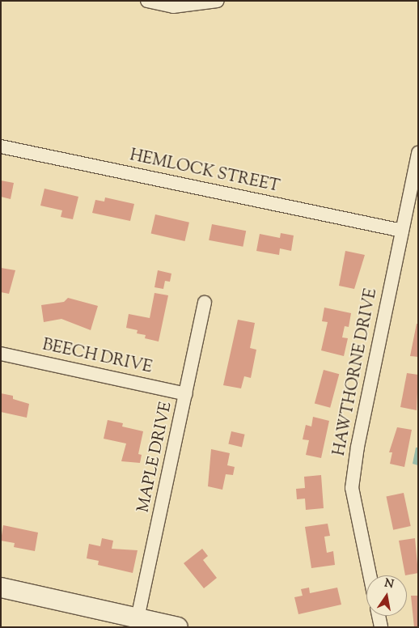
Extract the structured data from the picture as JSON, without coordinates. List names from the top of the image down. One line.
{"streets":{"street":["HEMLOCK STREET","BEECH DRIVE","HAWTHORNE DRIVE","MAPLE DRIVE"]},"crossings":[["HEMLOCK STREET","HAWTHORNE DRIVE"],["BEECH DRIVE","MAPLE DRIVE"]],"north":"top"}
